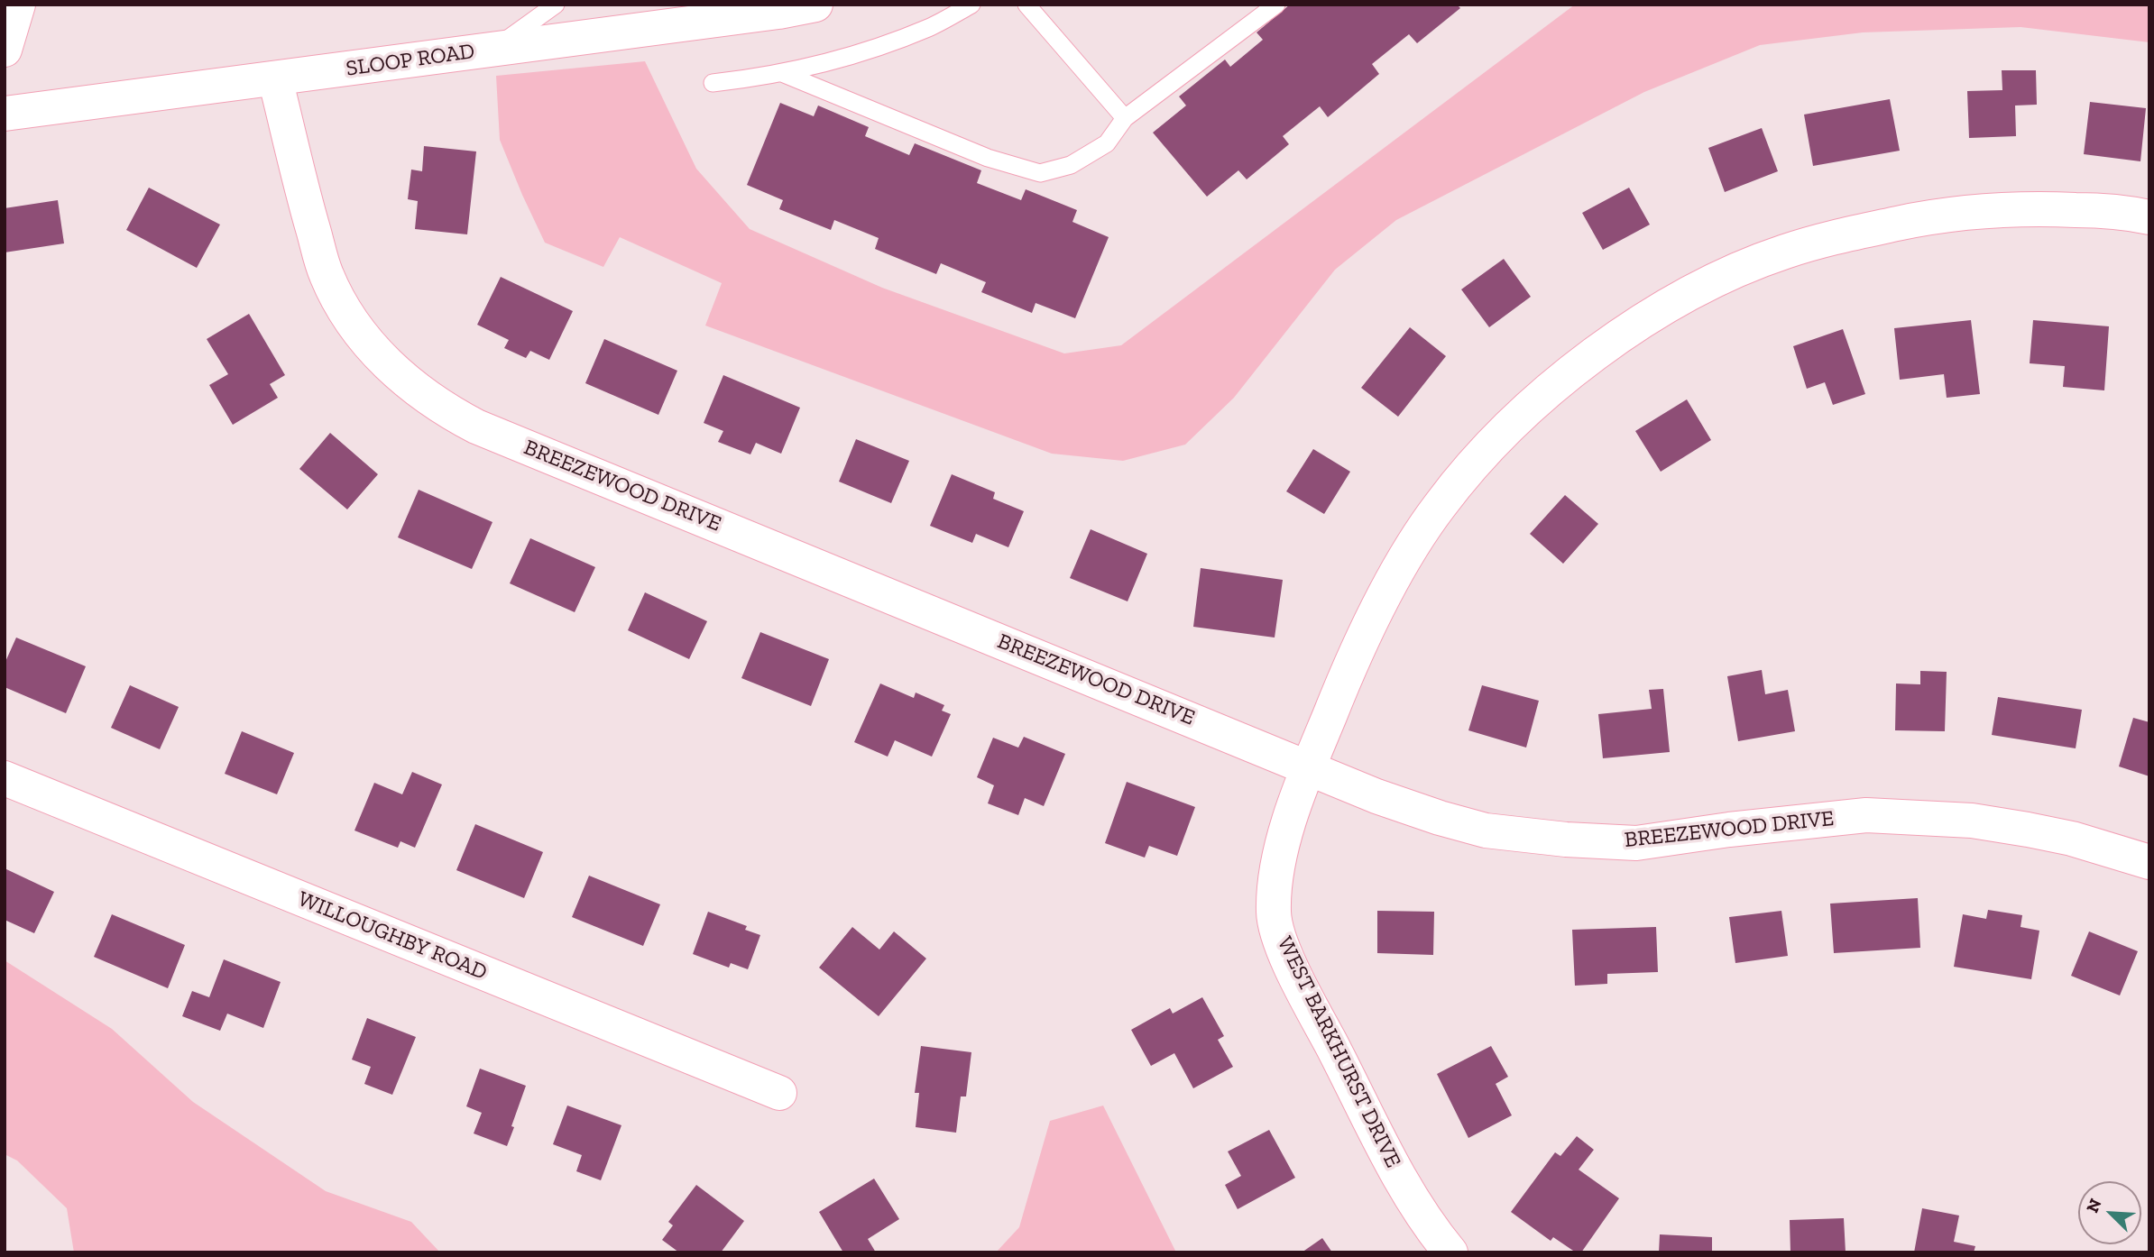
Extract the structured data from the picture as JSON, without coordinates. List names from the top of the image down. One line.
{"streets":{"street":["SLOOP ROAD","BREEZEWOOD DRIVE","WILLOUGHBY ROAD","WEST BARKHURST DRIVE"]},"crossings":[["SLOOP ROAD","BREEZEWOOD DRIVE"],["BREEZEWOOD DRIVE","WEST BARKHURST DRIVE"]],"north":"top left"}
